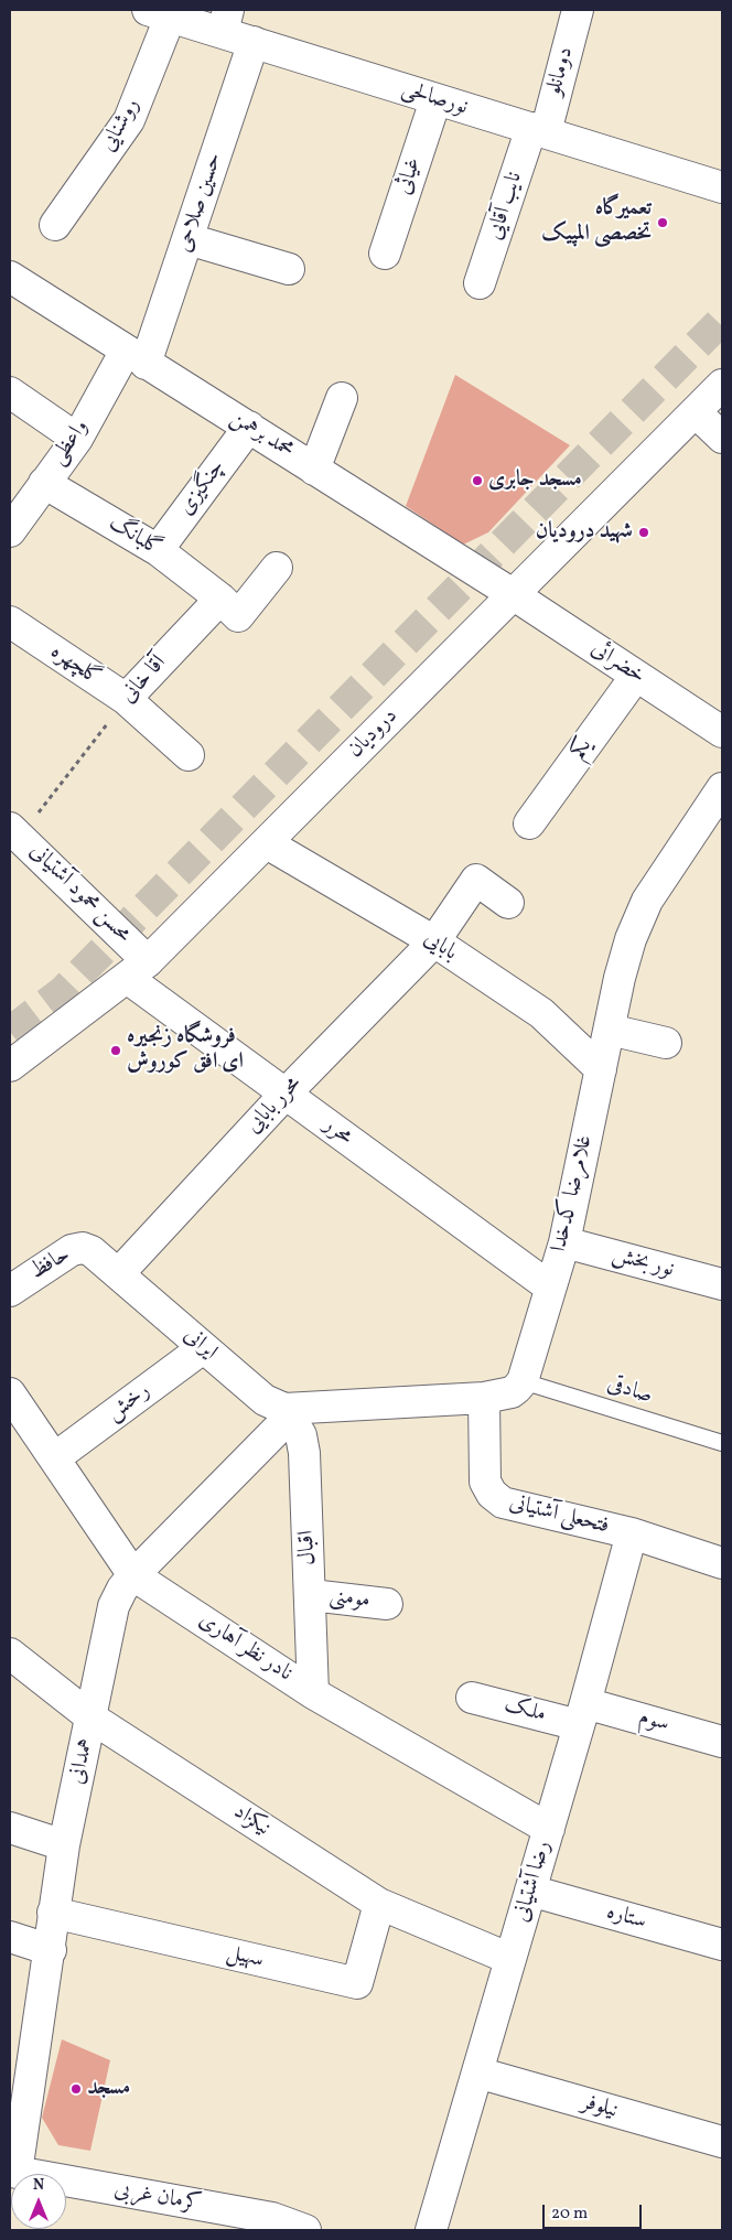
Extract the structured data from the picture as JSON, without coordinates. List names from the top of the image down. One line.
{"streets":{"street":["دومانلو","نورصالحی","روشنایی","غیاثی","حسین صلاحی","نایب آقایی","محمد برهمن","واعظی","چنگیزی","گلبانگ","خضرائی","گلچهره","آقا خانی","درودیان","یکم","محسن محمود آشتیانی","بابایی","محرر بابایی","محرر","غلامرضا کدخدا","نور بخش","حافظ","ایرانی","رخش","فتحعلی آشتیانی","اقبال","مومنی","نادر نظر آهاری","ملک","سوم","همدانی","نیکزاد","رضا آشتیانی","ستاره","سهیل","نیلوفر","کرمان غربی"],"lane":["صادقی"]},"crossings":[["دومانلو","نورصالحی"],["دومانلو","نایب آقایی"],["نورصالحی","روشنایی"],["نورصالحی","غیاثی"],["نورصالحی","حسین صلاحی"],["نورصالحی","نایب آقایی"],["حسین صلاحی","محمد برهمن"],["حسین صلاحی","واعظی"],["محمد برهمن","واعظی"],["محمد برهمن","چنگیزی"],["محمد برهمن","خضرائی"],["محمد برهمن","درودیان"],["واعظی","گلبانگ"],["چنگیزی","گلبانگ"],["گلبانگ","آقا خانی"],["خضرائی","درودیان"],["خضرائی","یکم"],["گلچهره","آقا خانی"],["آقا خانی","محسن محمود آشتیانی"],["درودیان","محسن محمود آشتیانی"],["درودیان","بابایی"],["درودیان","محرر"],["محسن محمود آشتیانی","محرر"],["بابایی","محرر بابایی"],["بابایی","غلامرضا کدخدا"],["محرر بابایی","محرر"],["محرر بابایی","حافظ"],["محرر بابایی","ایرانی"],["محرر","غلامرضا کدخدا"],["غلامرضا کدخدا","نور بخش"],["غلامرضا کدخدا","صادقی"],["حافظ","ایرانی"],["ایرانی","رخش"],["ایرانی","اقبال"],["ایرانی","همدانی"],["رخش","نادر نظر آهاری"],["فتحعلی آشتیانی","رضا آشتیانی"],["اقبال","مومنی"],["اقبال","نادر نظر آهاری"],["اقبال","همدانی"],["نادر نظر آهاری","همدانی"],["نادر نظر آهاری","رضا آشتیانی"],["ملک","سوم"],["ملک","رضا آشتیانی"],["سوم","رضا آشتیانی"],["همدانی","نیکزاد"],["همدانی","سهیل"],["همدانی","کرمان غربی"],["نیکزاد","رضا آشتیانی"],["نیکزاد","سهیل"],["رضا آشتیانی","ستاره"],["رضا آشتیانی","نیلوفر"]],"places":["تعمیرگاه تخصصی المپیک","مسجد جابری","شهید درودیان","فروشگاه زنجیره ای افق کوروش","مسجد"],"scale_bar":"20 m","north":"top"}
